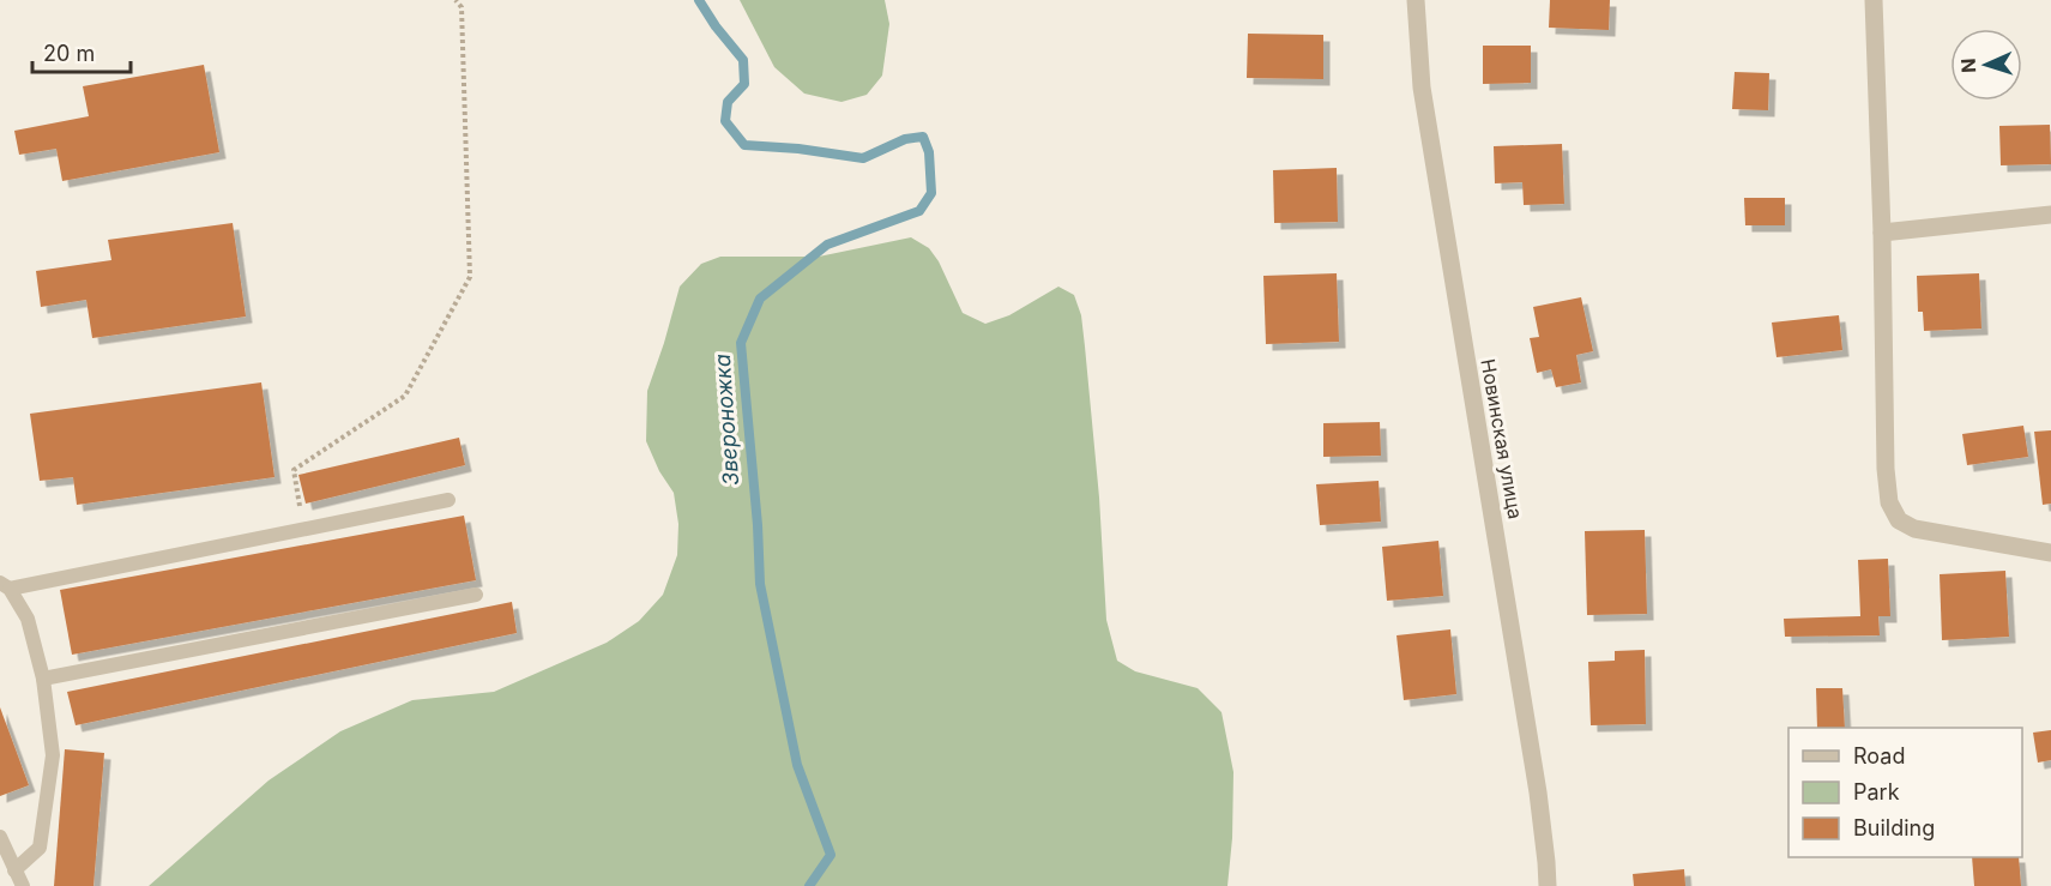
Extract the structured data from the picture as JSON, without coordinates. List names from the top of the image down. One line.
{"streets":{"street":["Новинская улица"]},"water":["Звероножка"],"legend":["Road","Park","Building"],"scale_bar":"20 m","north":"left"}
